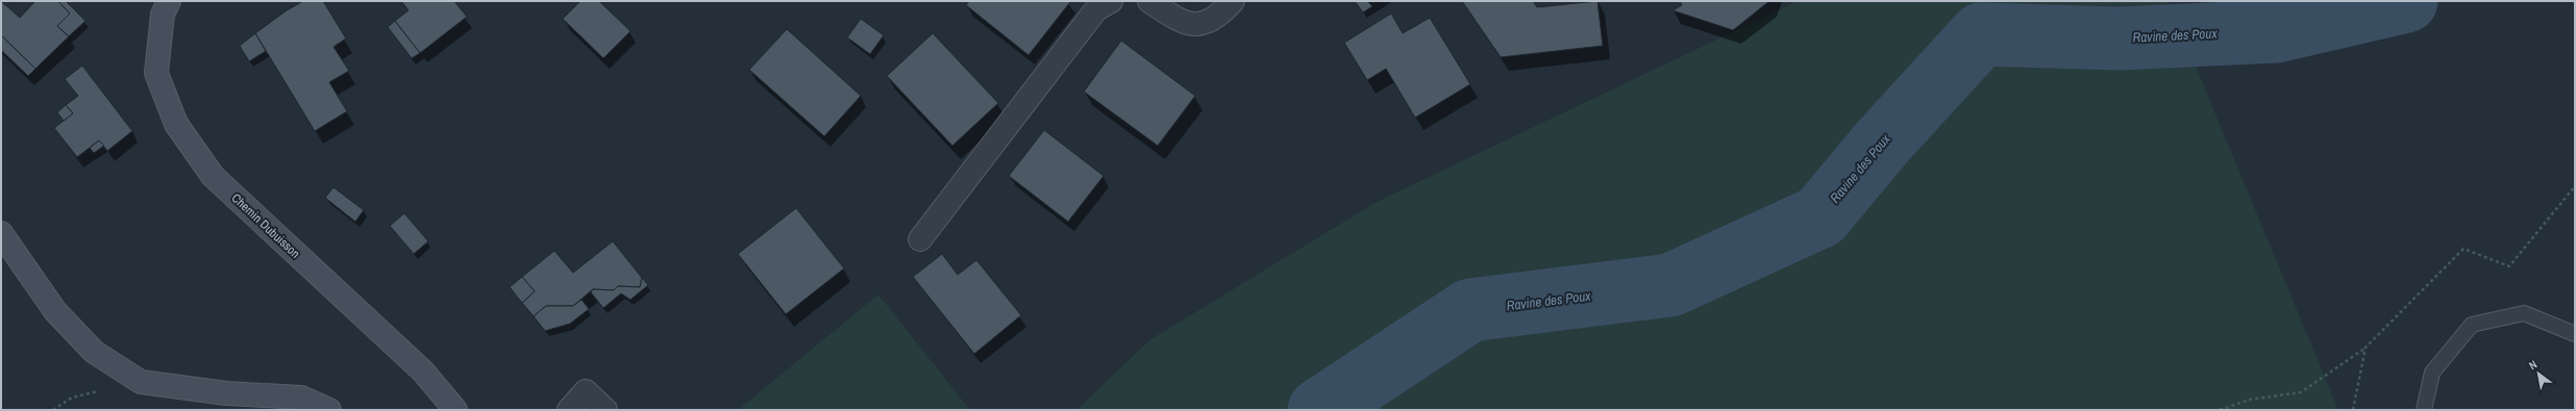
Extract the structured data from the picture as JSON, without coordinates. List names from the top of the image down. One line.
{"streets":{"main road":["Chemin Dubuisson"]},"water":["Ravine des Poux"],"north":"top left"}
